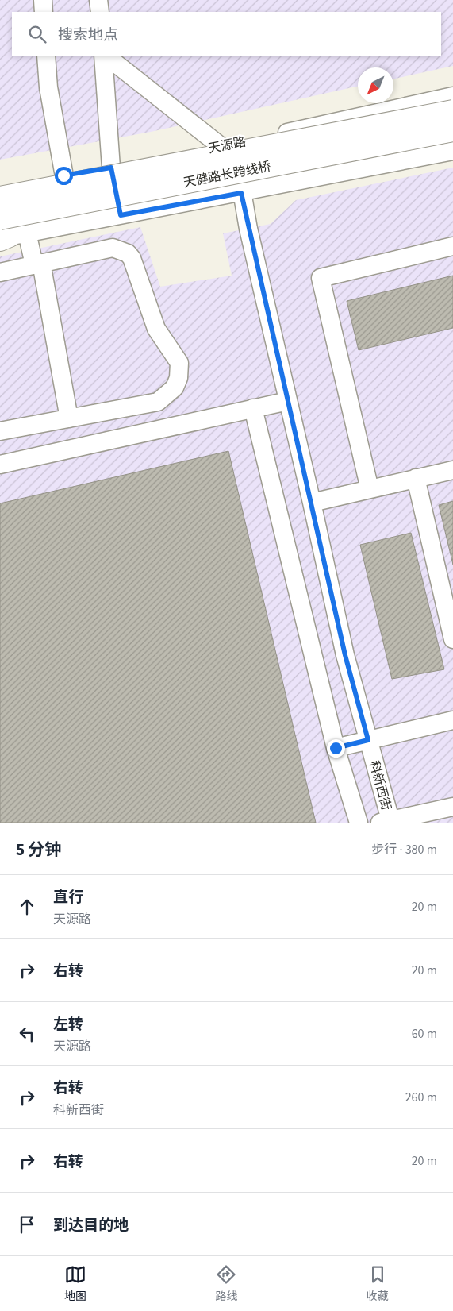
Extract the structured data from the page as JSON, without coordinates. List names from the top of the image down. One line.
{"streets":{"main road":["天健路长跨线桥"],"street":["天源路","科新西街"]},"crossings":[["天源路","科新西街"]],"north":"bottom left","page":{"search":"搜索地点","heading":["5 分钟","步行 · 380 m"],"list":[["直行","天源路","20 m"],["右转","20 m"],["左转","天源路","60 m"],["右转","科新西街","260 m"],["右转","20 m"],"到达目的地"],"nav":["地图","路线","收藏"]}}
